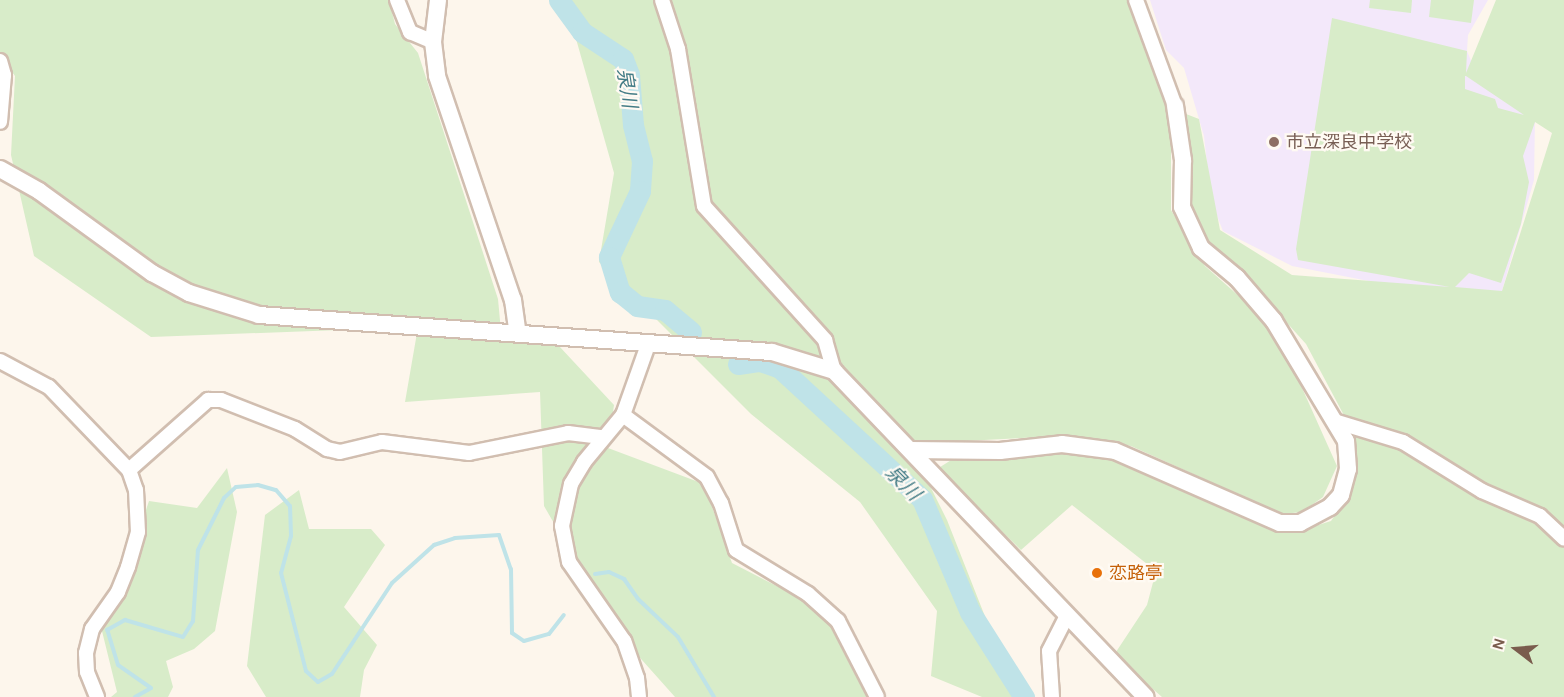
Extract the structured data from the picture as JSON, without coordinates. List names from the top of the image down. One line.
{"water":["泉川"],"places":["市立深良中学校","恋路亭"],"north":"left"}
